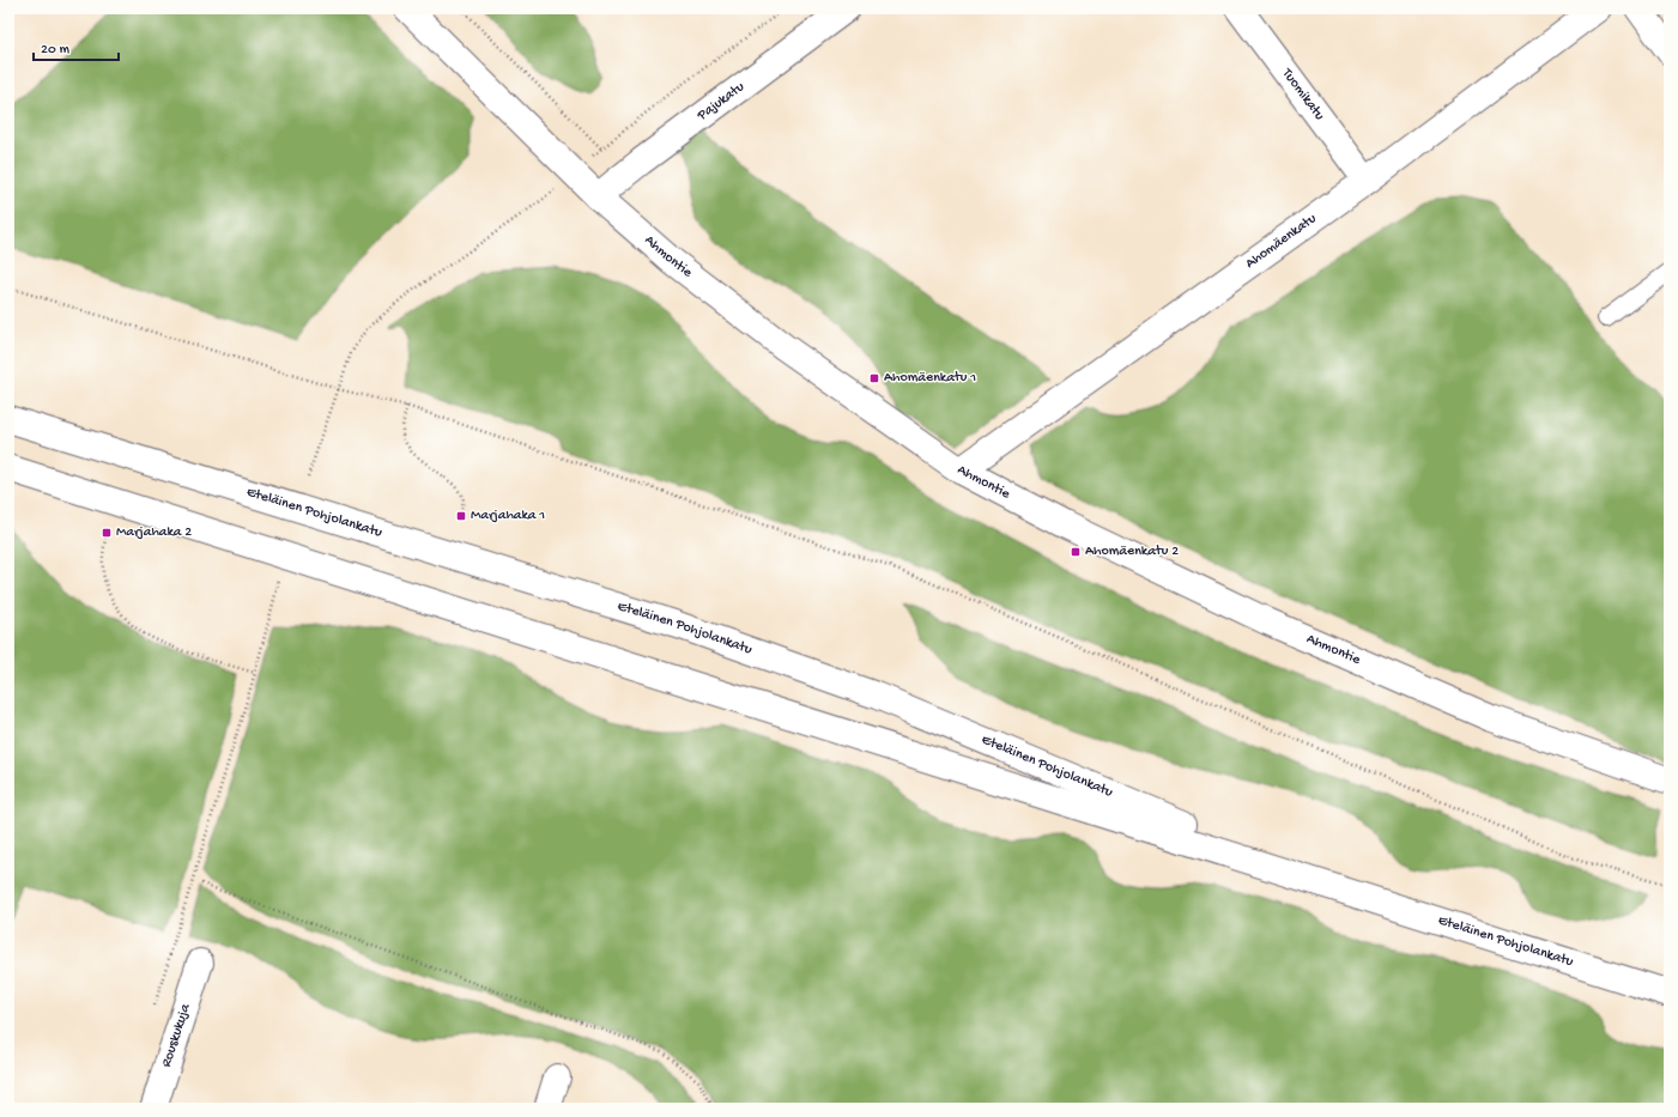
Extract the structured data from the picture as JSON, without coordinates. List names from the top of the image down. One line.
{"streets":{"main road":["Tuomikatu","Pajukatu","Ahomäenkatu","Ahmontie","Eteläinen Pohjolankatu","Rouskukuja"]},"crossings":[["Tuomikatu","Ahomäenkatu"],["Pajukatu","Ahmontie"],["Ahomäenkatu","Ahmontie"]],"places":{"transit":["Ahomäenkatu 1","Marjahaka 1","Marjahaka 2","Ahomäenkatu 2"]},"scale_bar":"20 m"}
